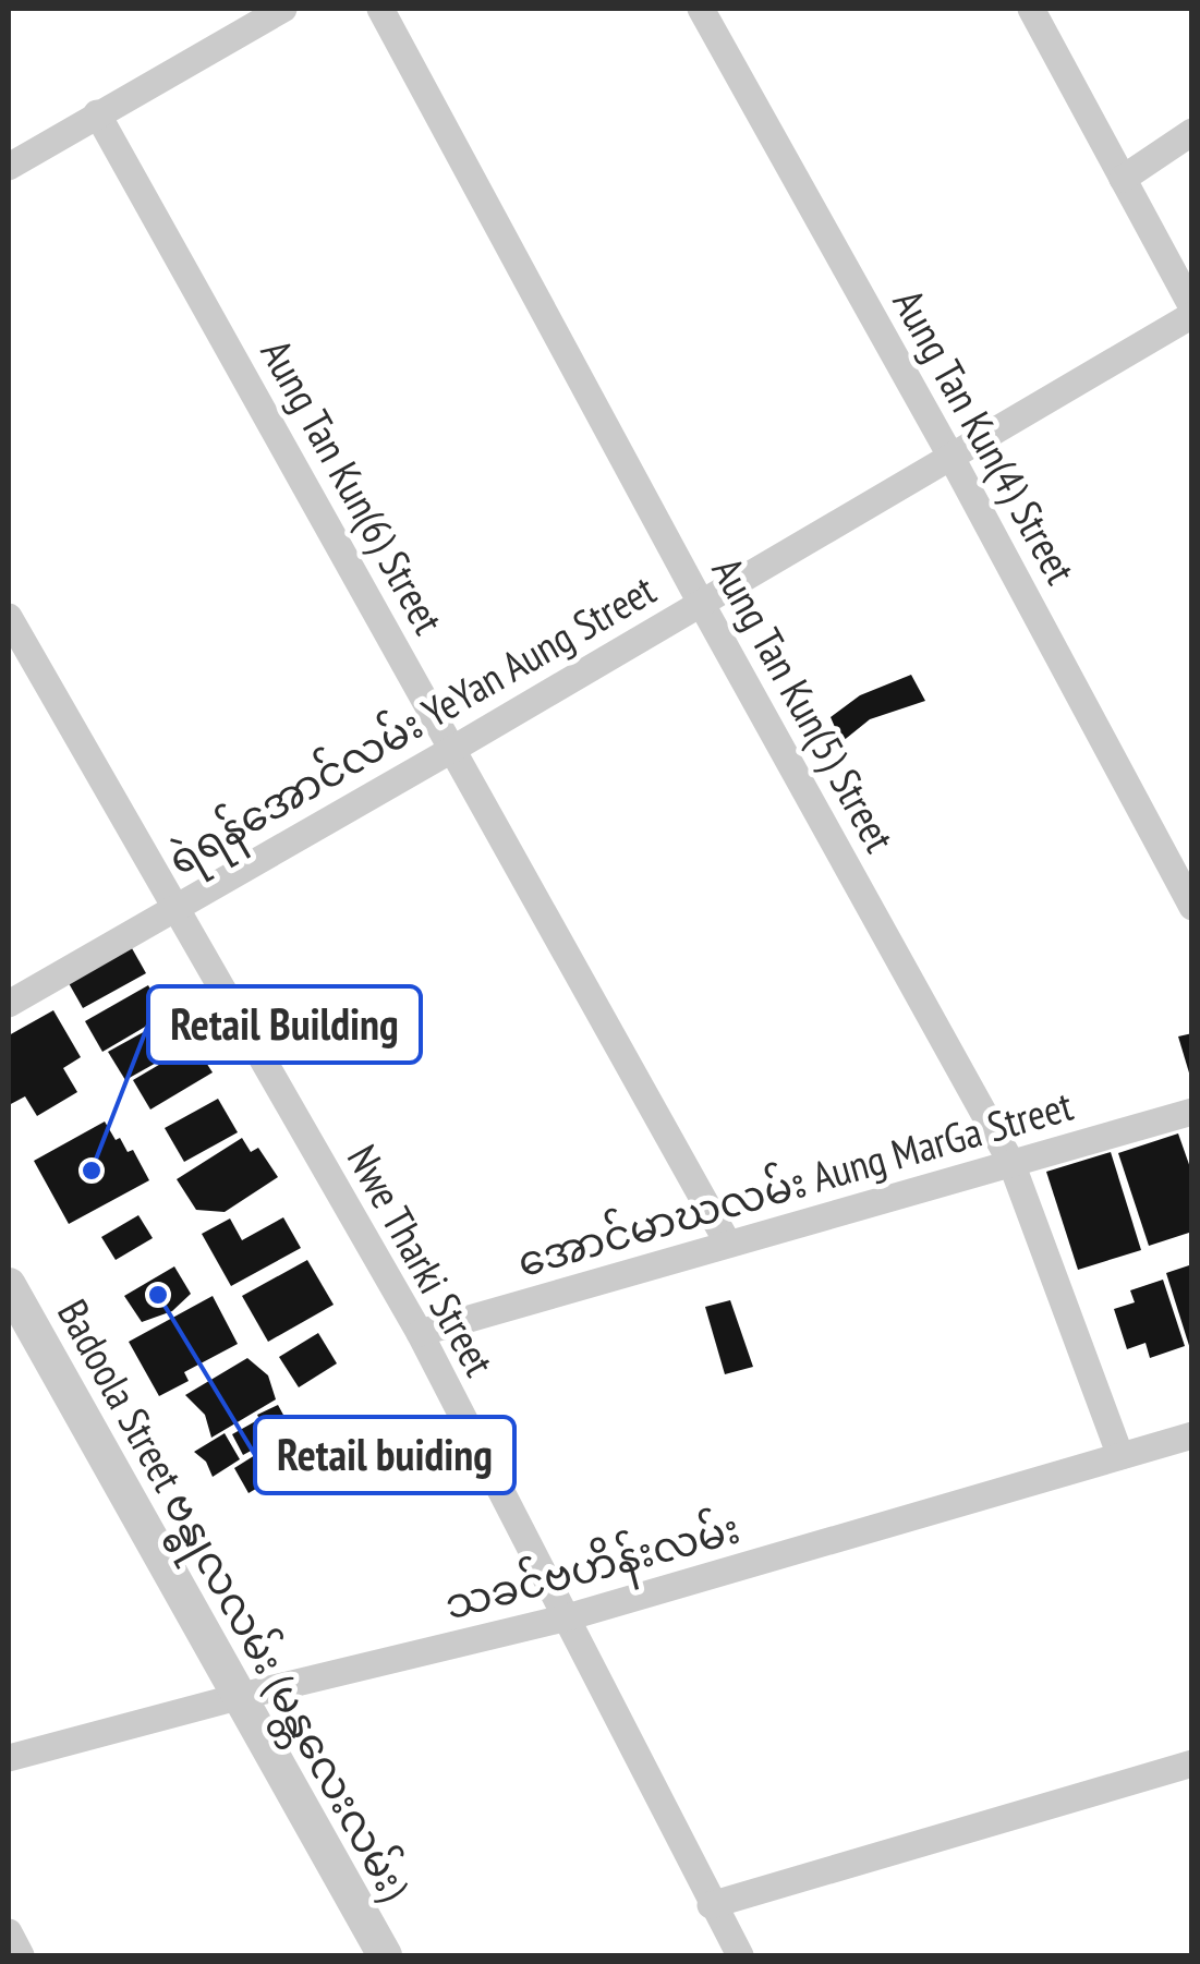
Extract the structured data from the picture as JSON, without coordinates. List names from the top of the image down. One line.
{"streets":{"street":["Aung Tan Kun(4) Street","Aung Tan Kun(6) Street","Aung Tan Kun(5) Street","ရဲရန်အောင်လမ်း YeYan Aung Street","အောင်မာဃလမ်း Aung MarGa Street","Nwe Tharki Street","သခင်ဗဟိန်းလမ်း","Badoola Street ဗန္ဓုလလမ်း (မန္တလေးလမ်း)"]},"crossings":[["Aung Tan Kun(4) Street","ရဲရန်အောင်လမ်း YeYan Aung Street"],["Aung Tan Kun(6) Street","ရဲရန်အောင်လမ်း YeYan Aung Street"],["Aung Tan Kun(6) Street","အောင်မာဃလမ်း Aung MarGa Street"],["Aung Tan Kun(5) Street","ရဲရန်အောင်လမ်း YeYan Aung Street"],["Aung Tan Kun(5) Street","အောင်မာဃလမ်း Aung MarGa Street"],["Aung Tan Kun(5) Street","သခင်ဗဟိန်းလမ်း"],["ရဲရန်အောင်လမ်း YeYan Aung Street","Nwe Tharki Street"],["အောင်မာဃလမ်း Aung MarGa Street","Nwe Tharki Street"],["Nwe Tharki Street","သခင်ဗဟိန်းလမ်း"],["သခင်ဗဟိန်းလမ်း","Badoola Street ဗန္ဓုလလမ်း (မန္တလေးလမ်း)"]],"places":["Retail Building","Retail buiding"]}
